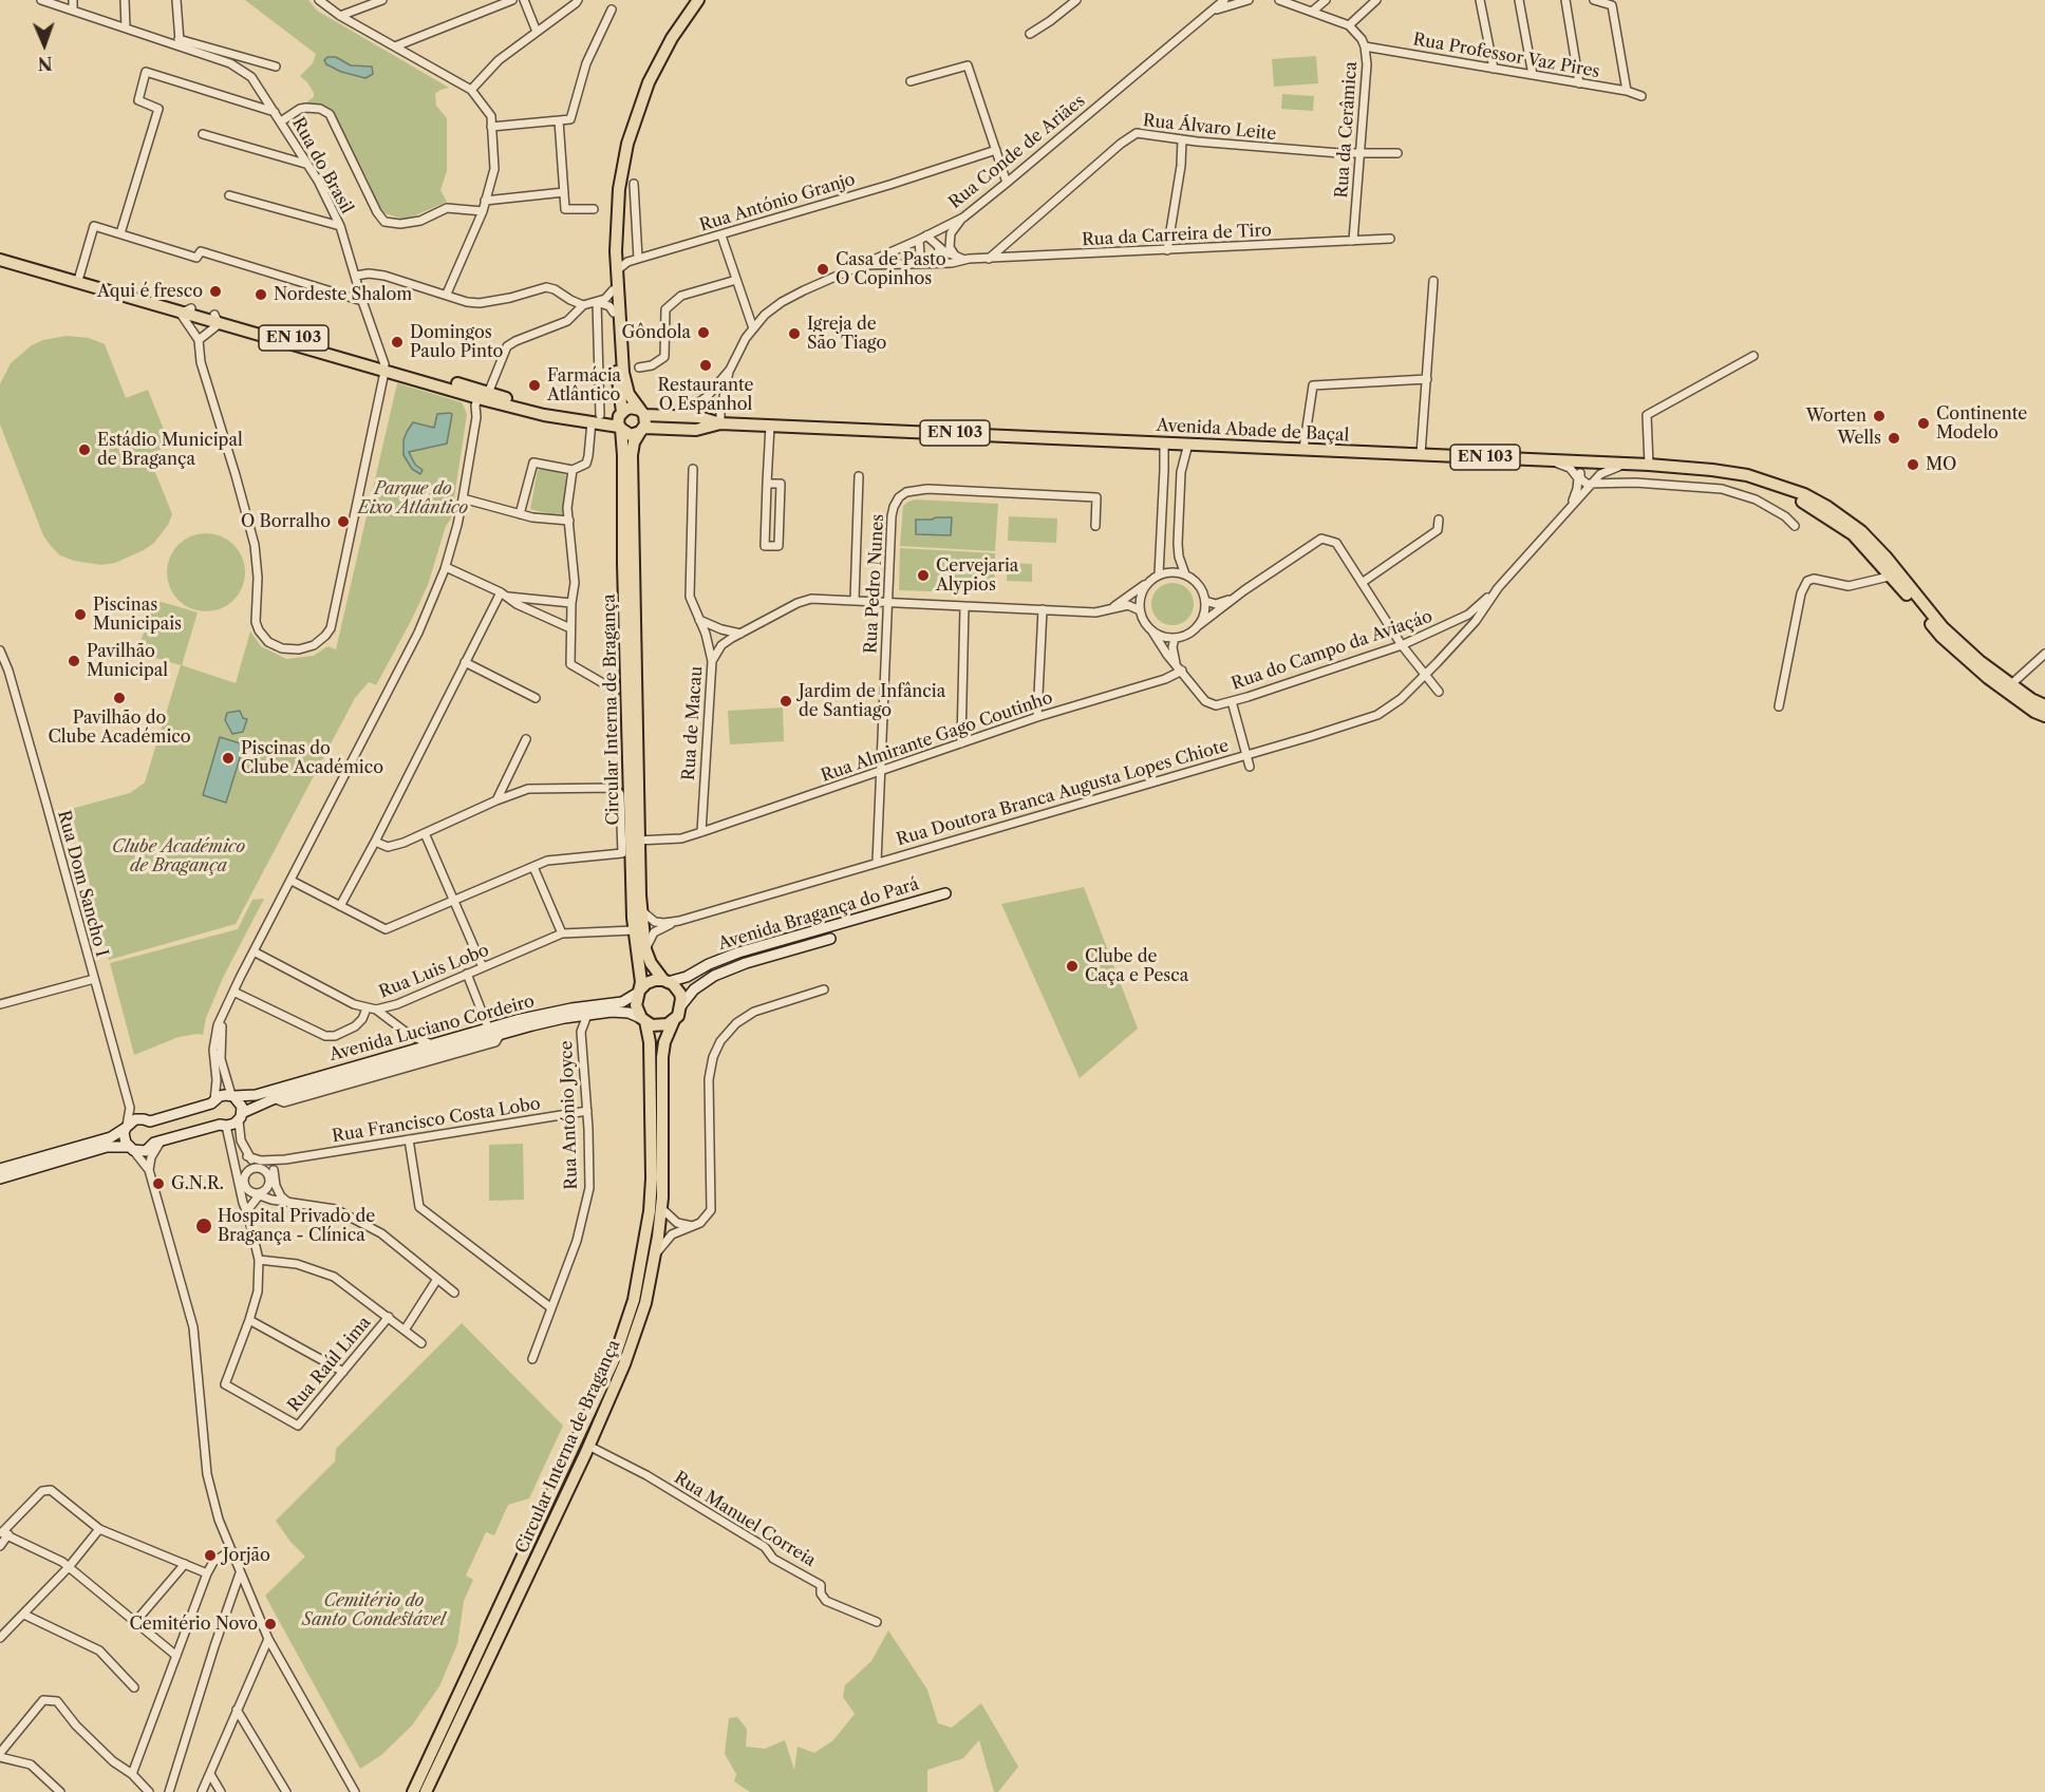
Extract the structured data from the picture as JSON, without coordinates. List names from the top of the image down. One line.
{"streets":{"main road":["EN 103","Avenida Abade de Baçal","Circular Interna de Bragança","Avenida Bragança do Pará","Avenida Luciano Cordeiro"],"street":["Rua Professor Vaz Pires","Rua Álvaro Leite","Rua da Cerâmica","Rua Conde de Ariães","Rua do Brasil","Rua António Granjo","Rua da Carreira de Tiro","Rua Pedro Nunes","Rua do Campo da Aviaçáo","Rua de Macau","Rua Almirante Gago Coutinho","Rua Doutora Branca Augusta Lopes Chiote","Rua Dom Sancho I","Rua Luis Lobo","Rua António Joyce","Rua Francisco Costa Lobo","Rua Raúl Lima","Rua Manuel Correia"]},"crossings":[["Rua Professor Vaz Pires","Rua da Cerâmica"],["Rua Álvaro Leite","Rua da Cerâmica"],["Rua Álvaro Leite","Rua da Carreira de Tiro"],["Rua da Cerâmica","Rua da Carreira de Tiro"],["Rua Conde de Ariães","Rua António Granjo"],["Rua Conde de Ariães","Rua da Carreira de Tiro"],["Rua Conde de Ariães","Avenida Abade de Baçal"],["Rua do Brasil","Avenida Abade de Baçal"],["Rua António Granjo","Avenida Abade de Baçal"],["Avenida Abade de Baçal","Rua do Campo da Aviaçáo"],["Avenida Abade de Baçal","Circular Interna de Bragança"],["Rua Pedro Nunes","Rua Almirante Gago Coutinho"],["Rua Pedro Nunes","Rua Doutora Branca Augusta Lopes Chiote"],["Rua do Campo da Aviaçáo","Rua Almirante Gago Coutinho"],["Rua do Campo da Aviaçáo","Rua Doutora Branca Augusta Lopes Chiote"],["Circular Interna de Bragança","Rua Almirante Gago Coutinho"],["Circular Interna de Bragança","Avenida Bragança do Pará"],["Circular Interna de Bragança","Rua Luis Lobo"],["Circular Interna de Bragança","Avenida Luciano Cordeiro"],["Circular Interna de Bragança","Rua Manuel Correia"],["Rua de Macau","Rua Almirante Gago Coutinho"],["Rua Dom Sancho I","Avenida Luciano Cordeiro"],["Avenida Bragança do Pará","Avenida Luciano Cordeiro"],["Avenida Luciano Cordeiro","Rua António Joyce"],["Avenida Luciano Cordeiro","Rua Raúl Lima"],["Rua António Joyce","Rua Francisco Costa Lobo"]],"parks":["Parque do Eixo Atlântico","Clube Académico de Bragança","Cemitério do Santo Condestável"],"places":["Casa de Pasto O Copinhos","Aqui é fresco","Nordeste Shalom","Gôndola","Igreja de São Tiago","Domingos Paulo Pinto","Restaurante O Espanhol","Farmácia Atlântico","Worten","Continente Modelo","Wells","Estádio Municipal de Bragança","MO","O Borralho","Cervejaria Alypios","Piscinas Municipais","Pavilhão Municipal","Pavilhão do Clube Académico","Jardim de Infância de Santiago","Piscinas do Clube Académico","Clube de Caça e Pesca","G.N.R.","Hospital Privado de Bragança - Clínica","Jorjão","Cemitério Novo"],"north":"bottom"}
